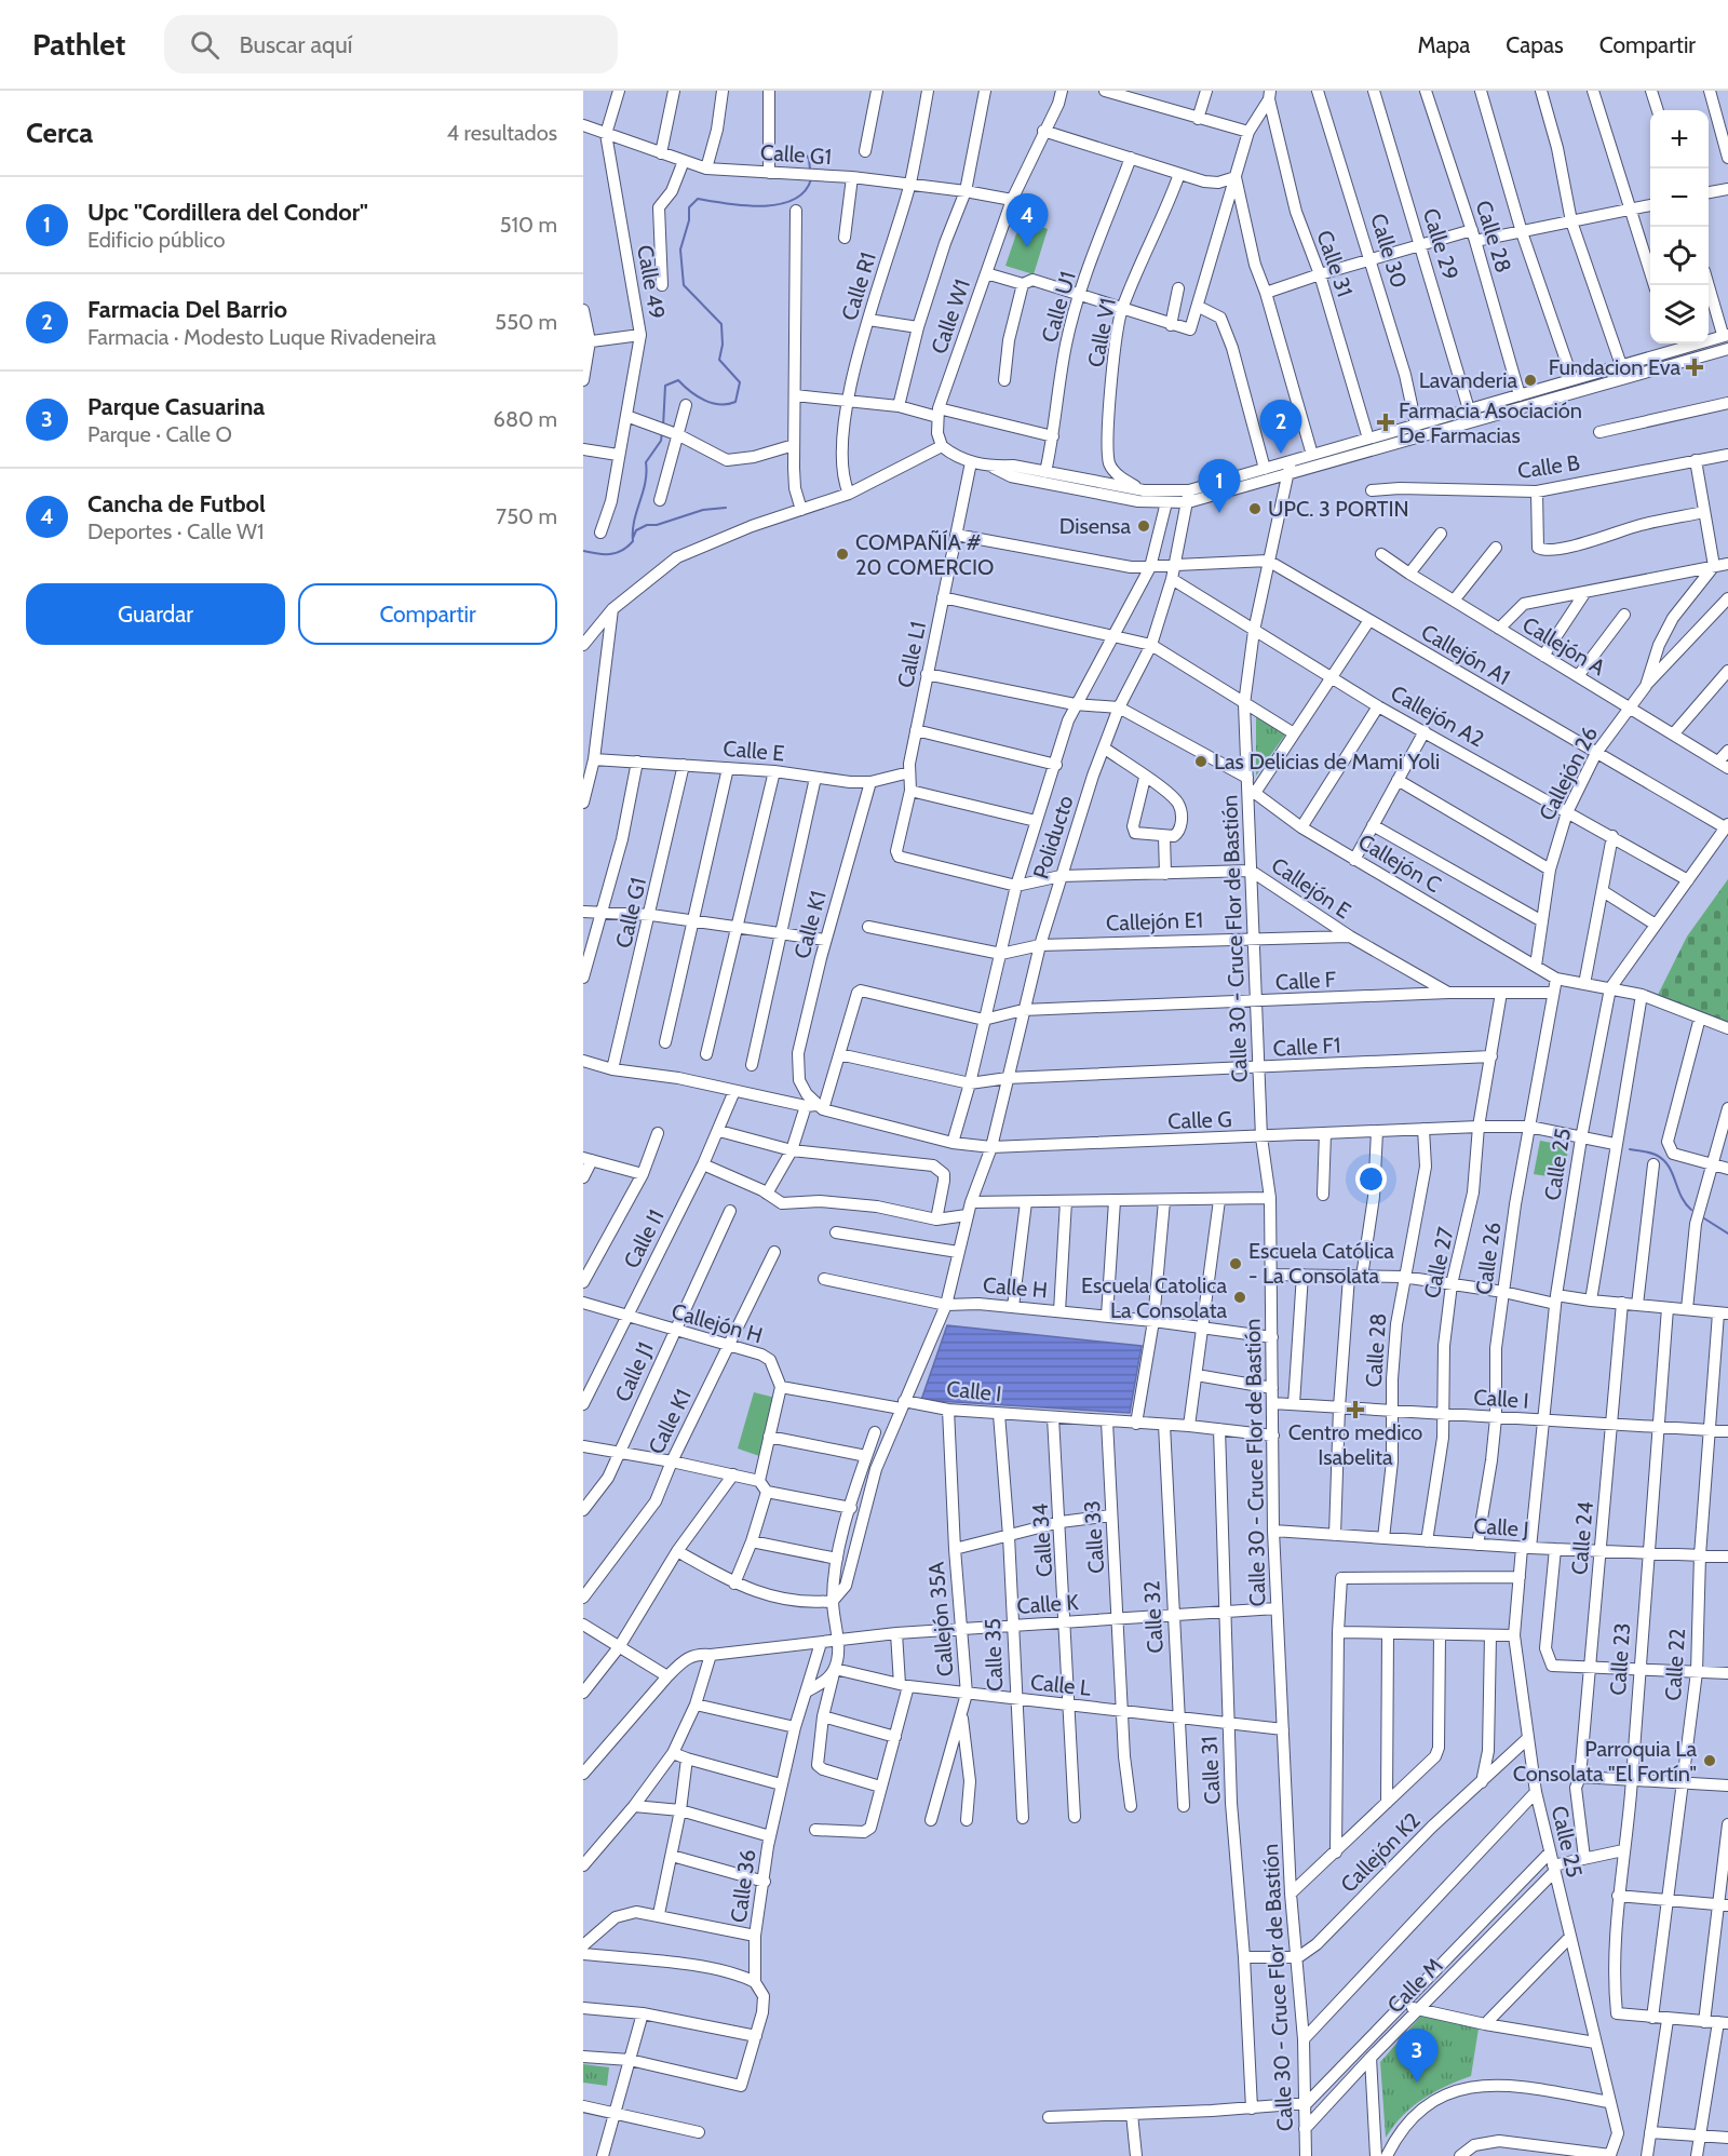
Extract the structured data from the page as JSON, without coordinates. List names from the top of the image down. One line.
{"streets":{"street":["Calle G1","Calle 28","Calle 29","Calle 30","Calle 31","Calle 49","Calle R1","Calle U1","Calle W1","Calle V1","Calle B","Callejón A","Calle L1","Callejón A1","Callejón A2","Calle E","Callejón 26","Poliducto","Callejón C","Callejón E","Callejón E1","Calle K1","Calle 30 - Cruce Flor de Bastión","Calle F","Calle F1","Calle G","Calle 25","Calle I1","Calle 26","Calle 27","Calle H","Callejón H","Calle J1","Calle I","Calle J","Calle 33","Calle 24","Calle 34","Calle K","Calle 32","Callejón 35A","Calle 35","Calle 23","Calle 22","Calle L","Callejón K2","Calle 36","Calle M"]},"crossings":[["Calle G1","Calle 49"],["Calle G1","Calle R1"],["Calle G1","Calle W1"],["Calle G1","Calle E"],["Calle G1","Calle G"],["Calle 28","Calle G"],["Calle 28","Calle I"],["Calle 28","Calle J"],["Calle 31","Calle I"],["Calle 31","Calle K"],["Calle 31","Calle L"],["Callejón A","Callejón 26"],["Calle L1","Calle E"],["Calle L1","Poliducto"],["Calle L1","Callejón E"],["Callejón A1","Callejón 26"],["Callejón A1","Calle 30 - Cruce Flor de Bastión"],["Callejón A1","Calle 25"],["Callejón A2","Callejón 26"],["Callejón A2","Poliducto"],["Callejón A2","Calle 30 - Cruce Flor de Bastión"],["Callejón A2","Calle 25"],["Calle E","Calle K1"],["Callejón 26","Callejón C"],["Poliducto","Callejón C"],["Poliducto","Callejón E"],["Poliducto","Callejón E1"],["Poliducto","Calle F"],["Poliducto","Calle F1"],["Poliducto","Calle G"],["Callejón C","Calle 30 - Cruce Flor de Bastión"],["Callejón E","Callejón E1"],["Callejón E","Calle 30 - Cruce Flor de Bastión"],["Callejón E","Calle F"],["Callejón E1","Calle 30 - Cruce Flor de Bastión"],["Calle K1","Calle G"],["Calle K1","Callejón H"],["Calle 30 - Cruce Flor de Bastión","Calle F"],["Calle 30 - Cruce Flor de Bastión","Calle F1"],["Calle 30 - Cruce Flor de Bastión","Calle G"],["Calle 30 - Cruce Flor de Bastión","Calle H"],["Calle 30 - Cruce Flor de Bastión","Calle I"],["Calle 30 - Cruce Flor de Bastión","Calle J"],["Calle 30 - Cruce Flor de Bastión","Calle K"],["Calle 30 - Cruce Flor de Bastión","Calle L"],["Calle 30 - Cruce Flor de Bastión","Callejón K2"],["Calle 30 - Cruce Flor de Bastión","Calle M"],["Calle F","Calle 26"],["Calle F","Calle 27"],["Calle F1","Calle 27"],["Calle G","Calle 25"],["Calle G","Calle I1"],["Calle G","Calle 26"],["Calle G","Calle 27"],["Calle 25","Calle I"],["Calle 25","Calle J"],["Calle 25","Calle 24"],["Calle 25","Callejón K2"],["Calle 25","Calle M"],["Calle I1","Callejón H"],["Calle 26","Calle I"],["Calle 26","Calle J"],["Calle 27","Calle I"],["Calle 27","Calle J"],["Callejón H","Calle J1"],["Calle I","Calle 33"],["Calle I","Calle 24"],["Calle I","Calle 34"],["Calle I","Calle 32"],["Calle I","Callejón 35A"],["Calle I","Calle 35"],["Calle I","Calle 23"],["Calle I","Calle 22"],["Calle J","Calle 24"],["Calle J","Calle 23"],["Calle J","Calle 22"],["Calle 33","Calle K"],["Calle 33","Calle L"],["Calle 34","Calle K"],["Calle 34","Calle L"],["Calle K","Calle 32"],["Calle K","Callejón 35A"],["Calle K","Calle 35"],["Calle K","Calle 36"],["Calle 32","Calle L"],["Callejón 35A","Calle L"],["Calle 35","Calle L"],["Calle 23","Calle 22"]],"places":{"health":["Fundacion Eva","Farmacia Asociación De Farmacias","Centro medico Isabelita"],"other":["Lavanderia","UPC. 3 PORTIN","Disensa","COMPAÑÍA # 20 COMERCIO","Las Delicias de Mami Yoli","Escuela Católica - La Consolata","Escuela Catolica La Consolata","Parroquia La Consolata \"El Fortín\""]},"page":{"header":"Pathlet","search":"Buscar aquí","nav":["Mapa","Capas","Compartir"],"heading":["Cerca","4 resultados"],"map_buttons":["+","−"],"list":[{"mark":"1","name":"Upc \"Cordillera del Condor\"","note":"Edificio público","value":"510 m"},{"mark":"2","name":"Farmacia Del Barrio","note":"Farmacia · Modesto Luque Rivadeneira","value":"550 m"},{"mark":"3","name":"Parque Casuarina","note":"Parque · Calle O","value":"680 m"},{"mark":"4","name":"Cancha de Futbol","note":"Deportes · Calle W1","value":"750 m"}],"pins":["4","2","1","3"],"buttons":["Guardar","Compartir"]}}
